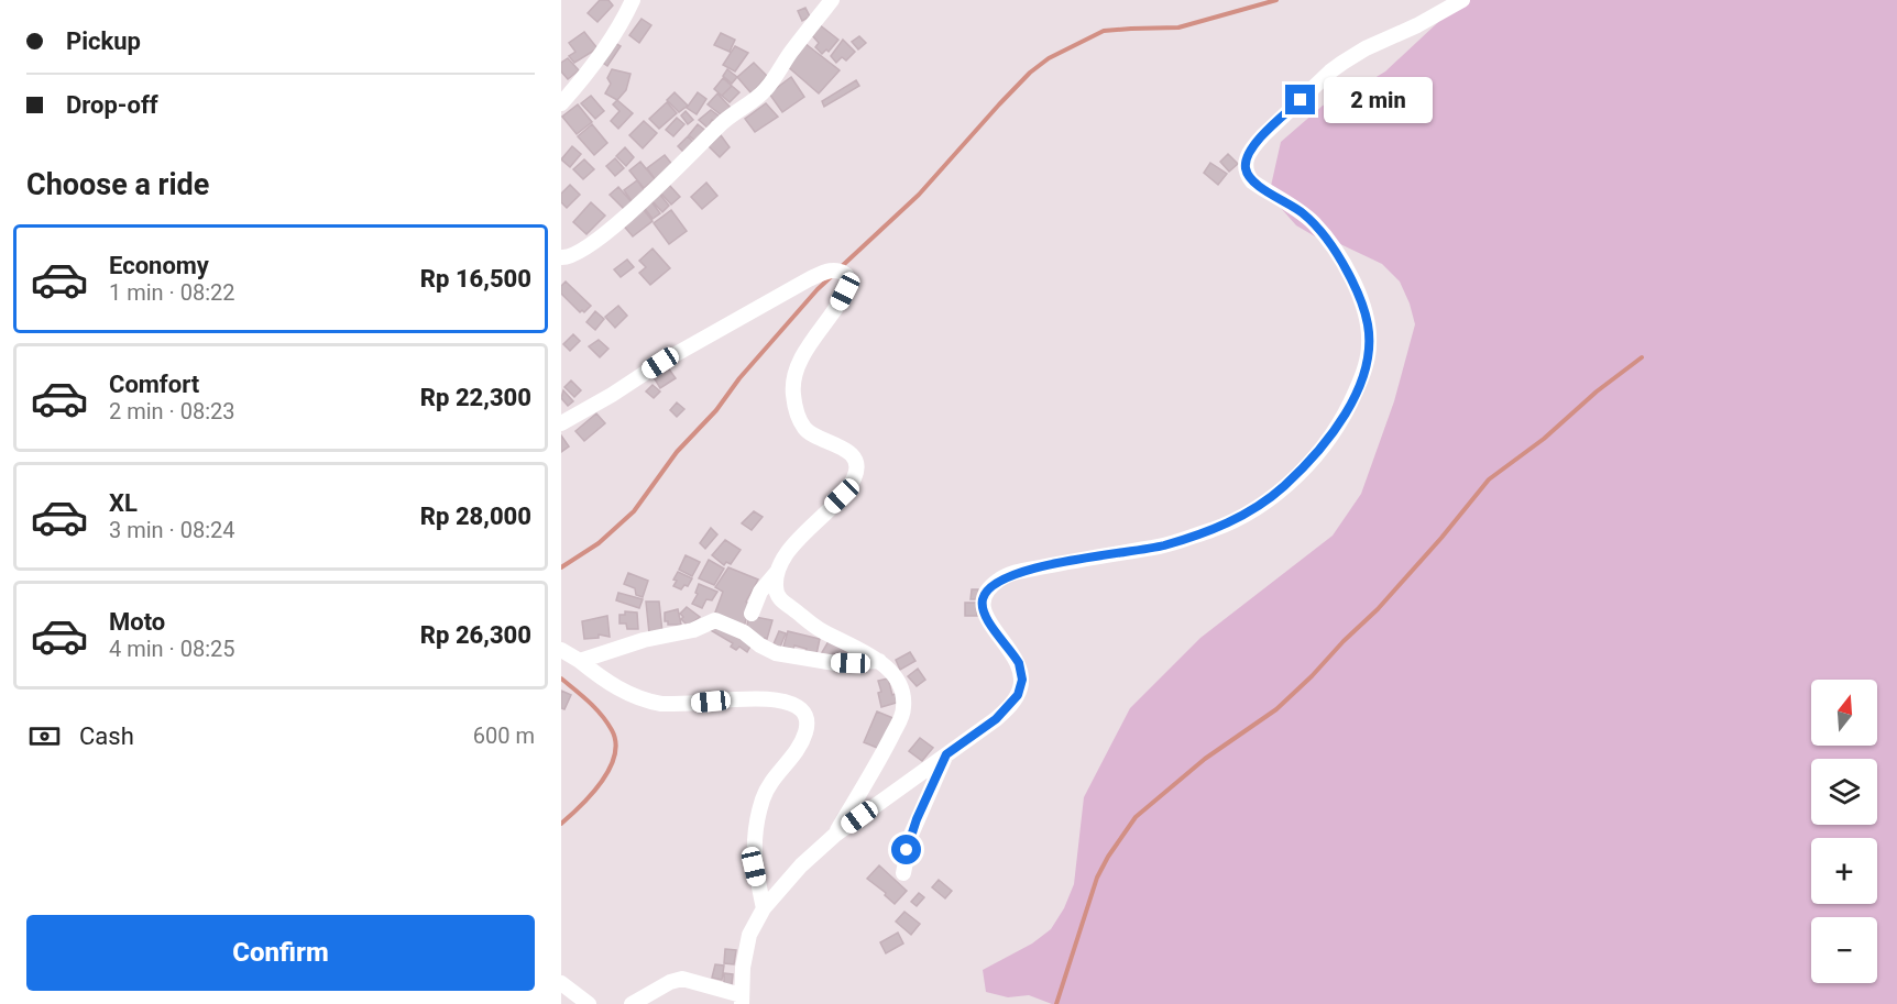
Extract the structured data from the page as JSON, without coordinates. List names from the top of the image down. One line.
{"north":"top","page":{"banner":["Pickup","Drop-off"],"bubble":"2 min","heading":"Choose a ride","list":[{"name":"Economy","note":"1 min · 08:22","value":"Rp 16,500"},{"name":"Comfort","note":"2 min · 08:23","value":"Rp 22,300"},{"name":"XL","note":"3 min · 08:24","value":"Rp 28,000"},{"name":"Moto","note":"4 min · 08:25","value":"Rp 26,300"}],"map_buttons":["+","−"],"pay":["Cash","600 m"],"buttons":"Confirm"}}
